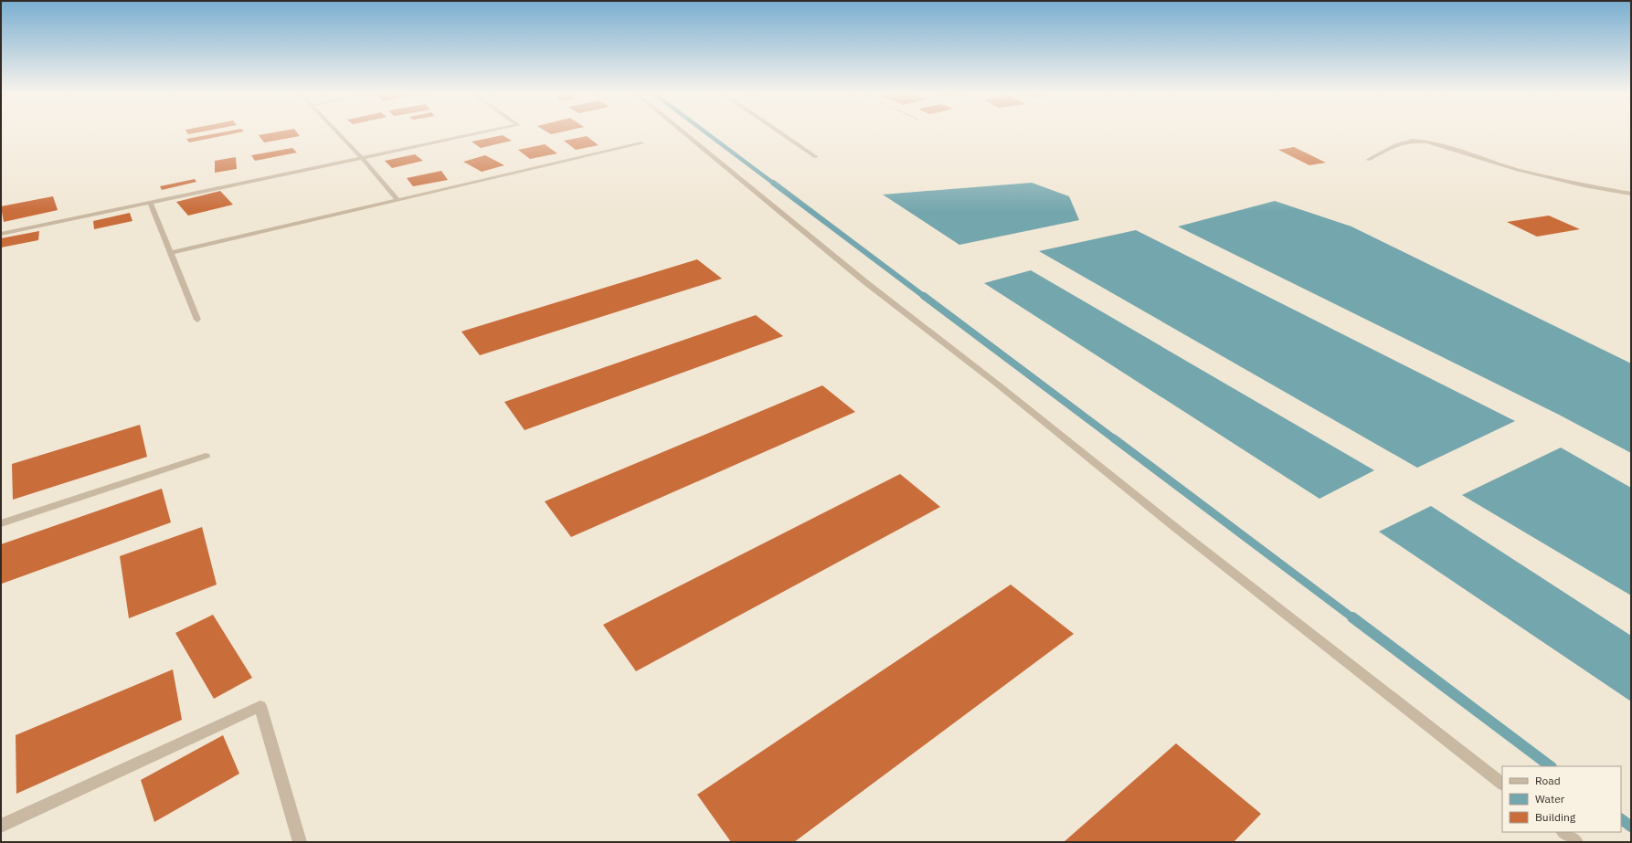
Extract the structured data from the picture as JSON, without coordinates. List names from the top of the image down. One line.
{"legend":["Road","Water","Building"]}
